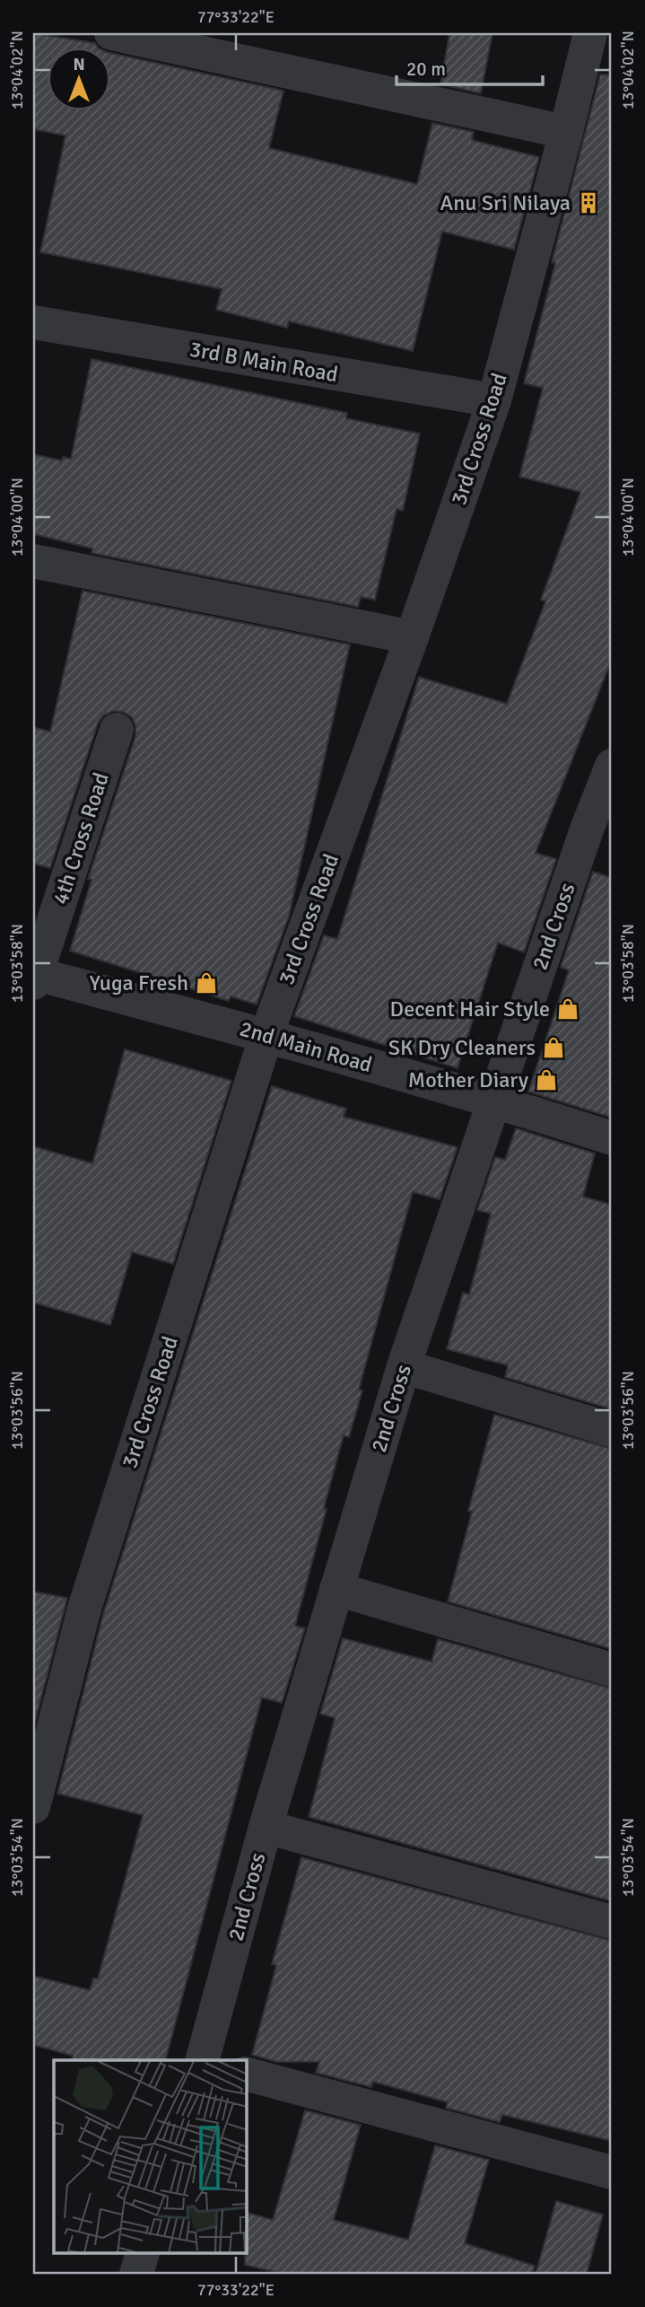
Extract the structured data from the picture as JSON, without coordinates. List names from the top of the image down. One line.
{"streets":{"street":["3rd B Main Road","3rd Cross Road","4th Cross Road","2nd Cross","2nd Main Road"]},"crossings":[["3rd B Main Road","3rd Cross Road"],["3rd Cross Road","2nd Main Road"],["4th Cross Road","2nd Main Road"],["2nd Cross","2nd Main Road"]],"places":{"building":["Anu Sri Nilaya"],"shop":["Yuga Fresh","Decent Hair Style","SK Dry Cleaners","Mother Diary"]},"scale_bar":"20 m","north":"top","coordinates":["77°33'22\"E","13°04'02\"N","13°04'00\"N","13°03'58\"N","13°03'56\"N","13°03'54\"N"]}
